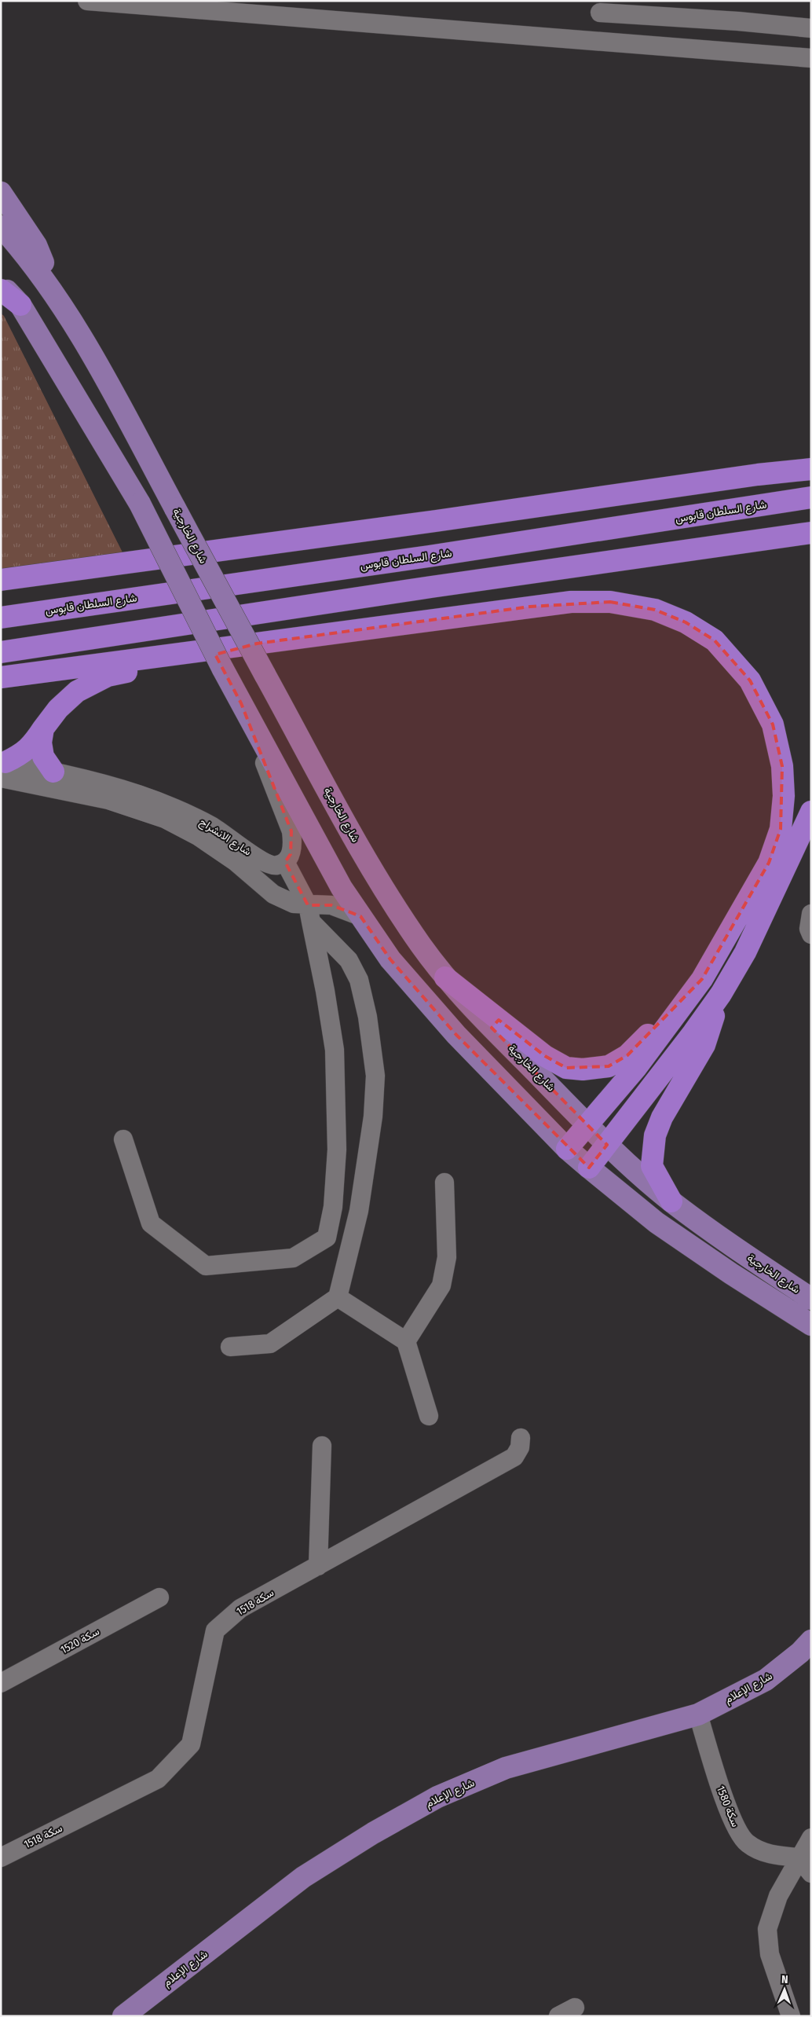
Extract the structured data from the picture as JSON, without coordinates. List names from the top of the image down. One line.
{"streets":{"highway":["شارع السلطان قابوس"],"main road":["شارع الخارجية","شارع الإعلام"],"street":["شارع الانشراح","سكة 1518","سكة 1520","سكة 1580"]},"crossings":[["شارع الخارجية","شارع الانشراح"],["شارع الإعلام","سكة 1580"]],"north":"top"}
